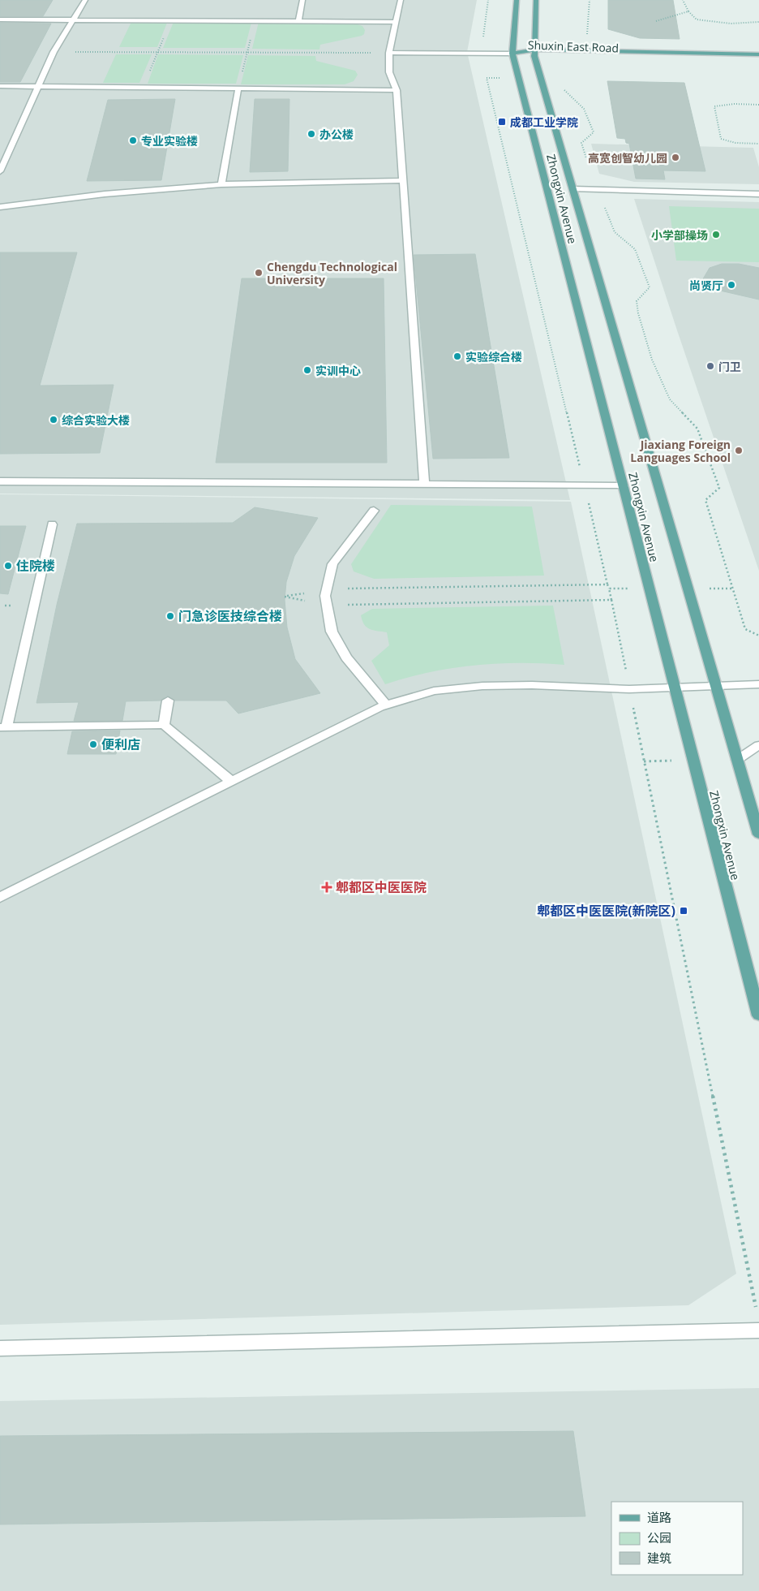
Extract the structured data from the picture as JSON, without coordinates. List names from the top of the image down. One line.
{"streets":{"main road":["Shuxin East Road","Zhongxin Avenue"]},"crossings":[["Shuxin East Road","Zhongxin Avenue"]],"places":{"transit":["成都工业学院","郫都区中医医院(新院区)"],"other":["办公楼","专业实验楼","高宽创智幼儿园","小学部操场","Chengdu Technological University","尚贤厅","实验综合楼","门卫","实训中心","综合实验大楼","Jiaxiang Foreign Languages School","住院楼","门急诊医技综合楼","便利店"],"health":["郫都区中医医院"]},"legend":["道路","公园","建筑"]}
